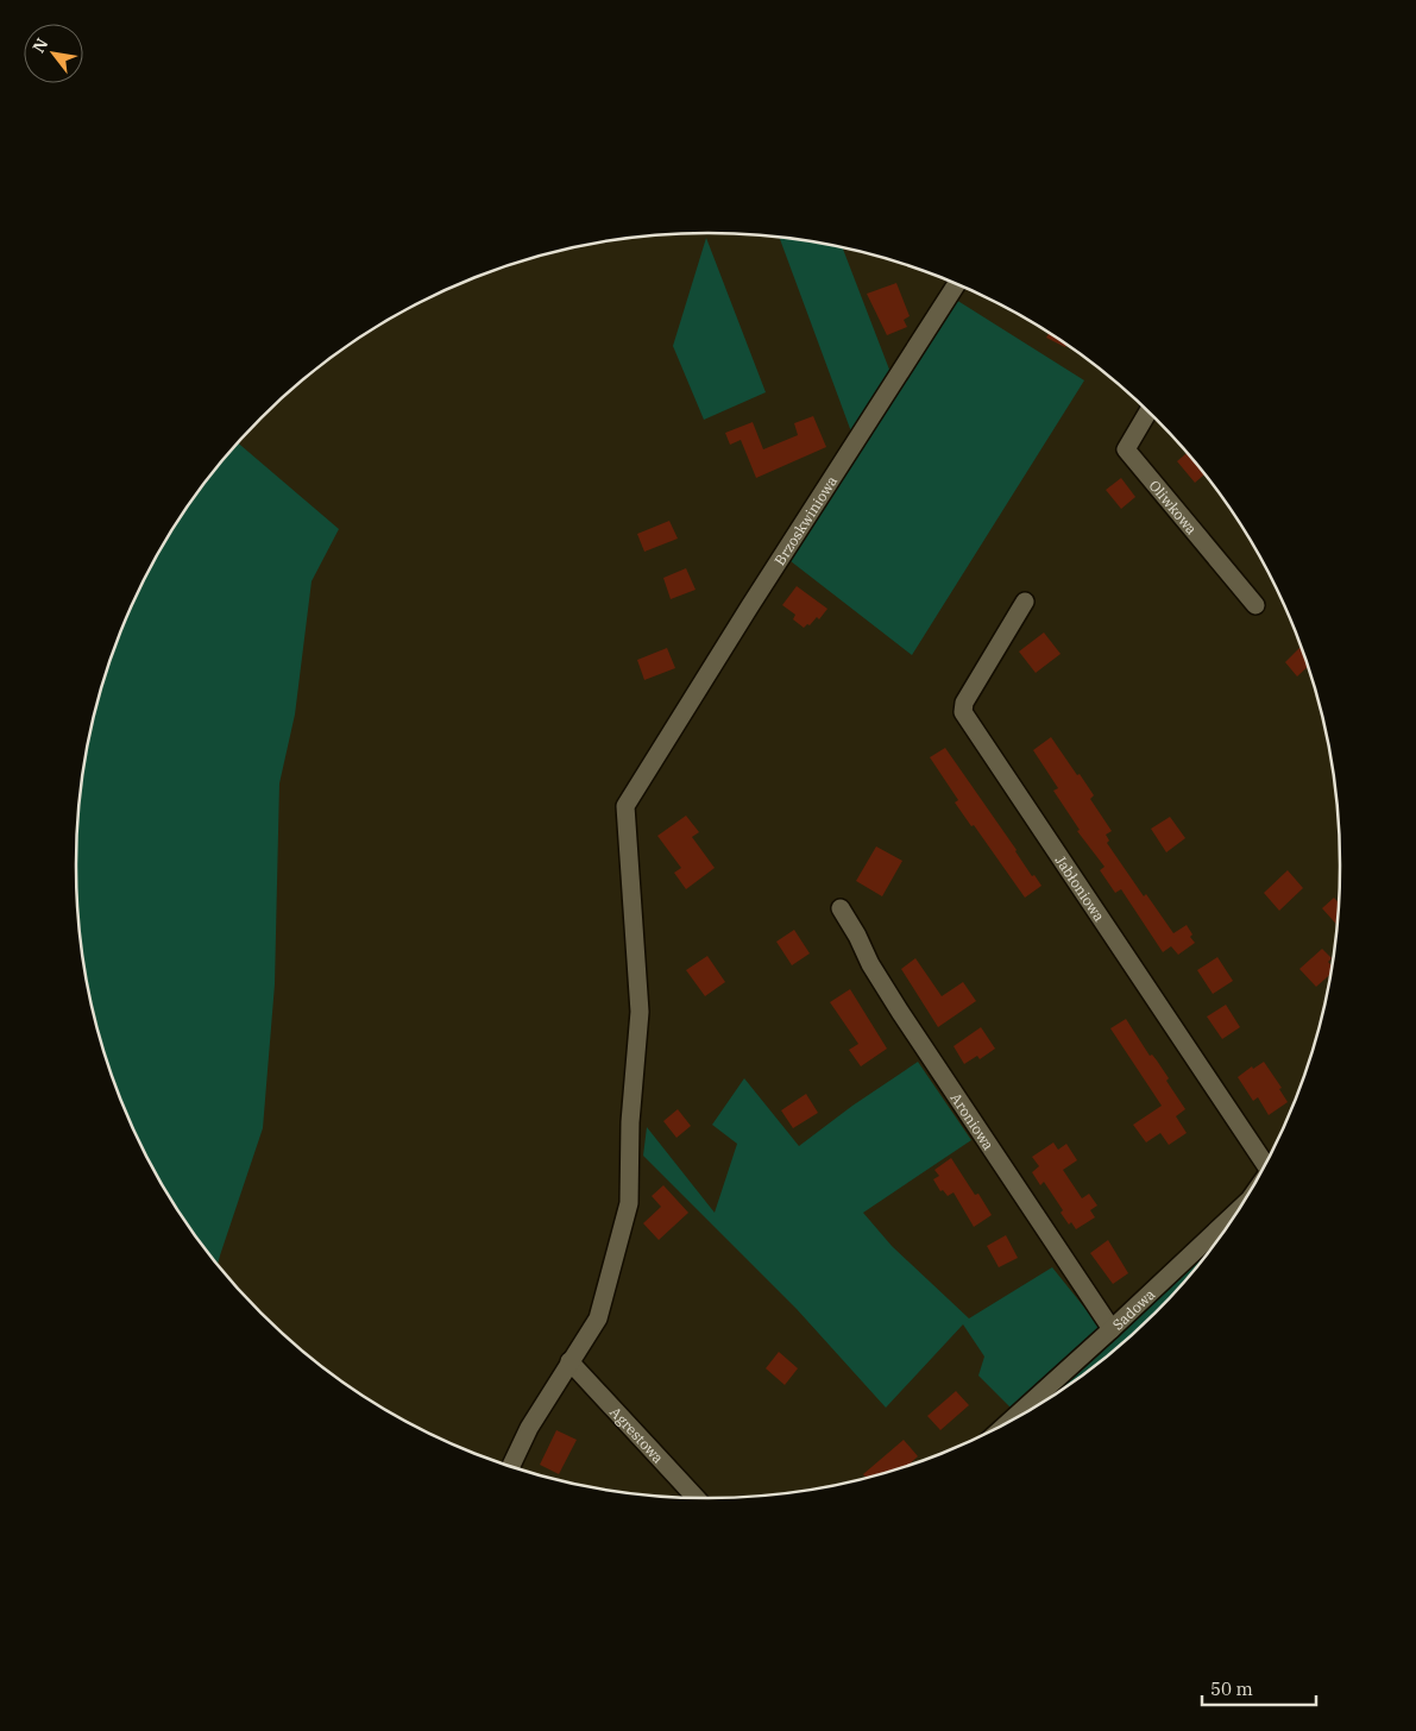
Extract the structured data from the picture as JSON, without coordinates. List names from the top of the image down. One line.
{"streets":{"street":["Oliwkowa","Brzoskwiniowa","Jabłoniowa","Aroniowa","Sadowa","Agrestowa"]},"crossings":[["Brzoskwiniowa","Agrestowa"],["Aroniowa","Sadowa"]],"scale_bar":"50 m","north":"top left"}
